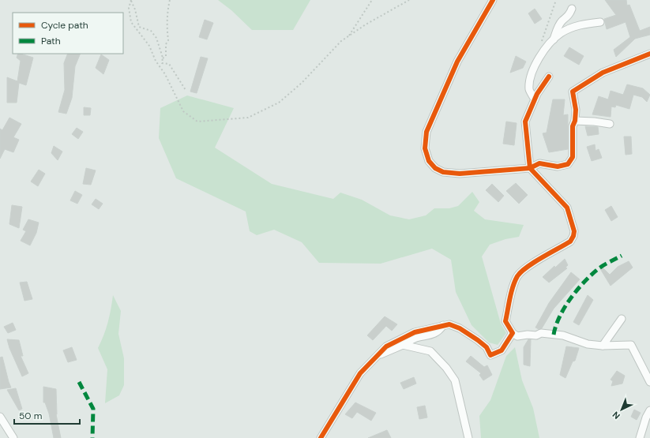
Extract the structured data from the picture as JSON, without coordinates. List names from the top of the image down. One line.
{"legend":["Cycle path","Path"],"scale_bar":"50 m","north":"bottom left"}
